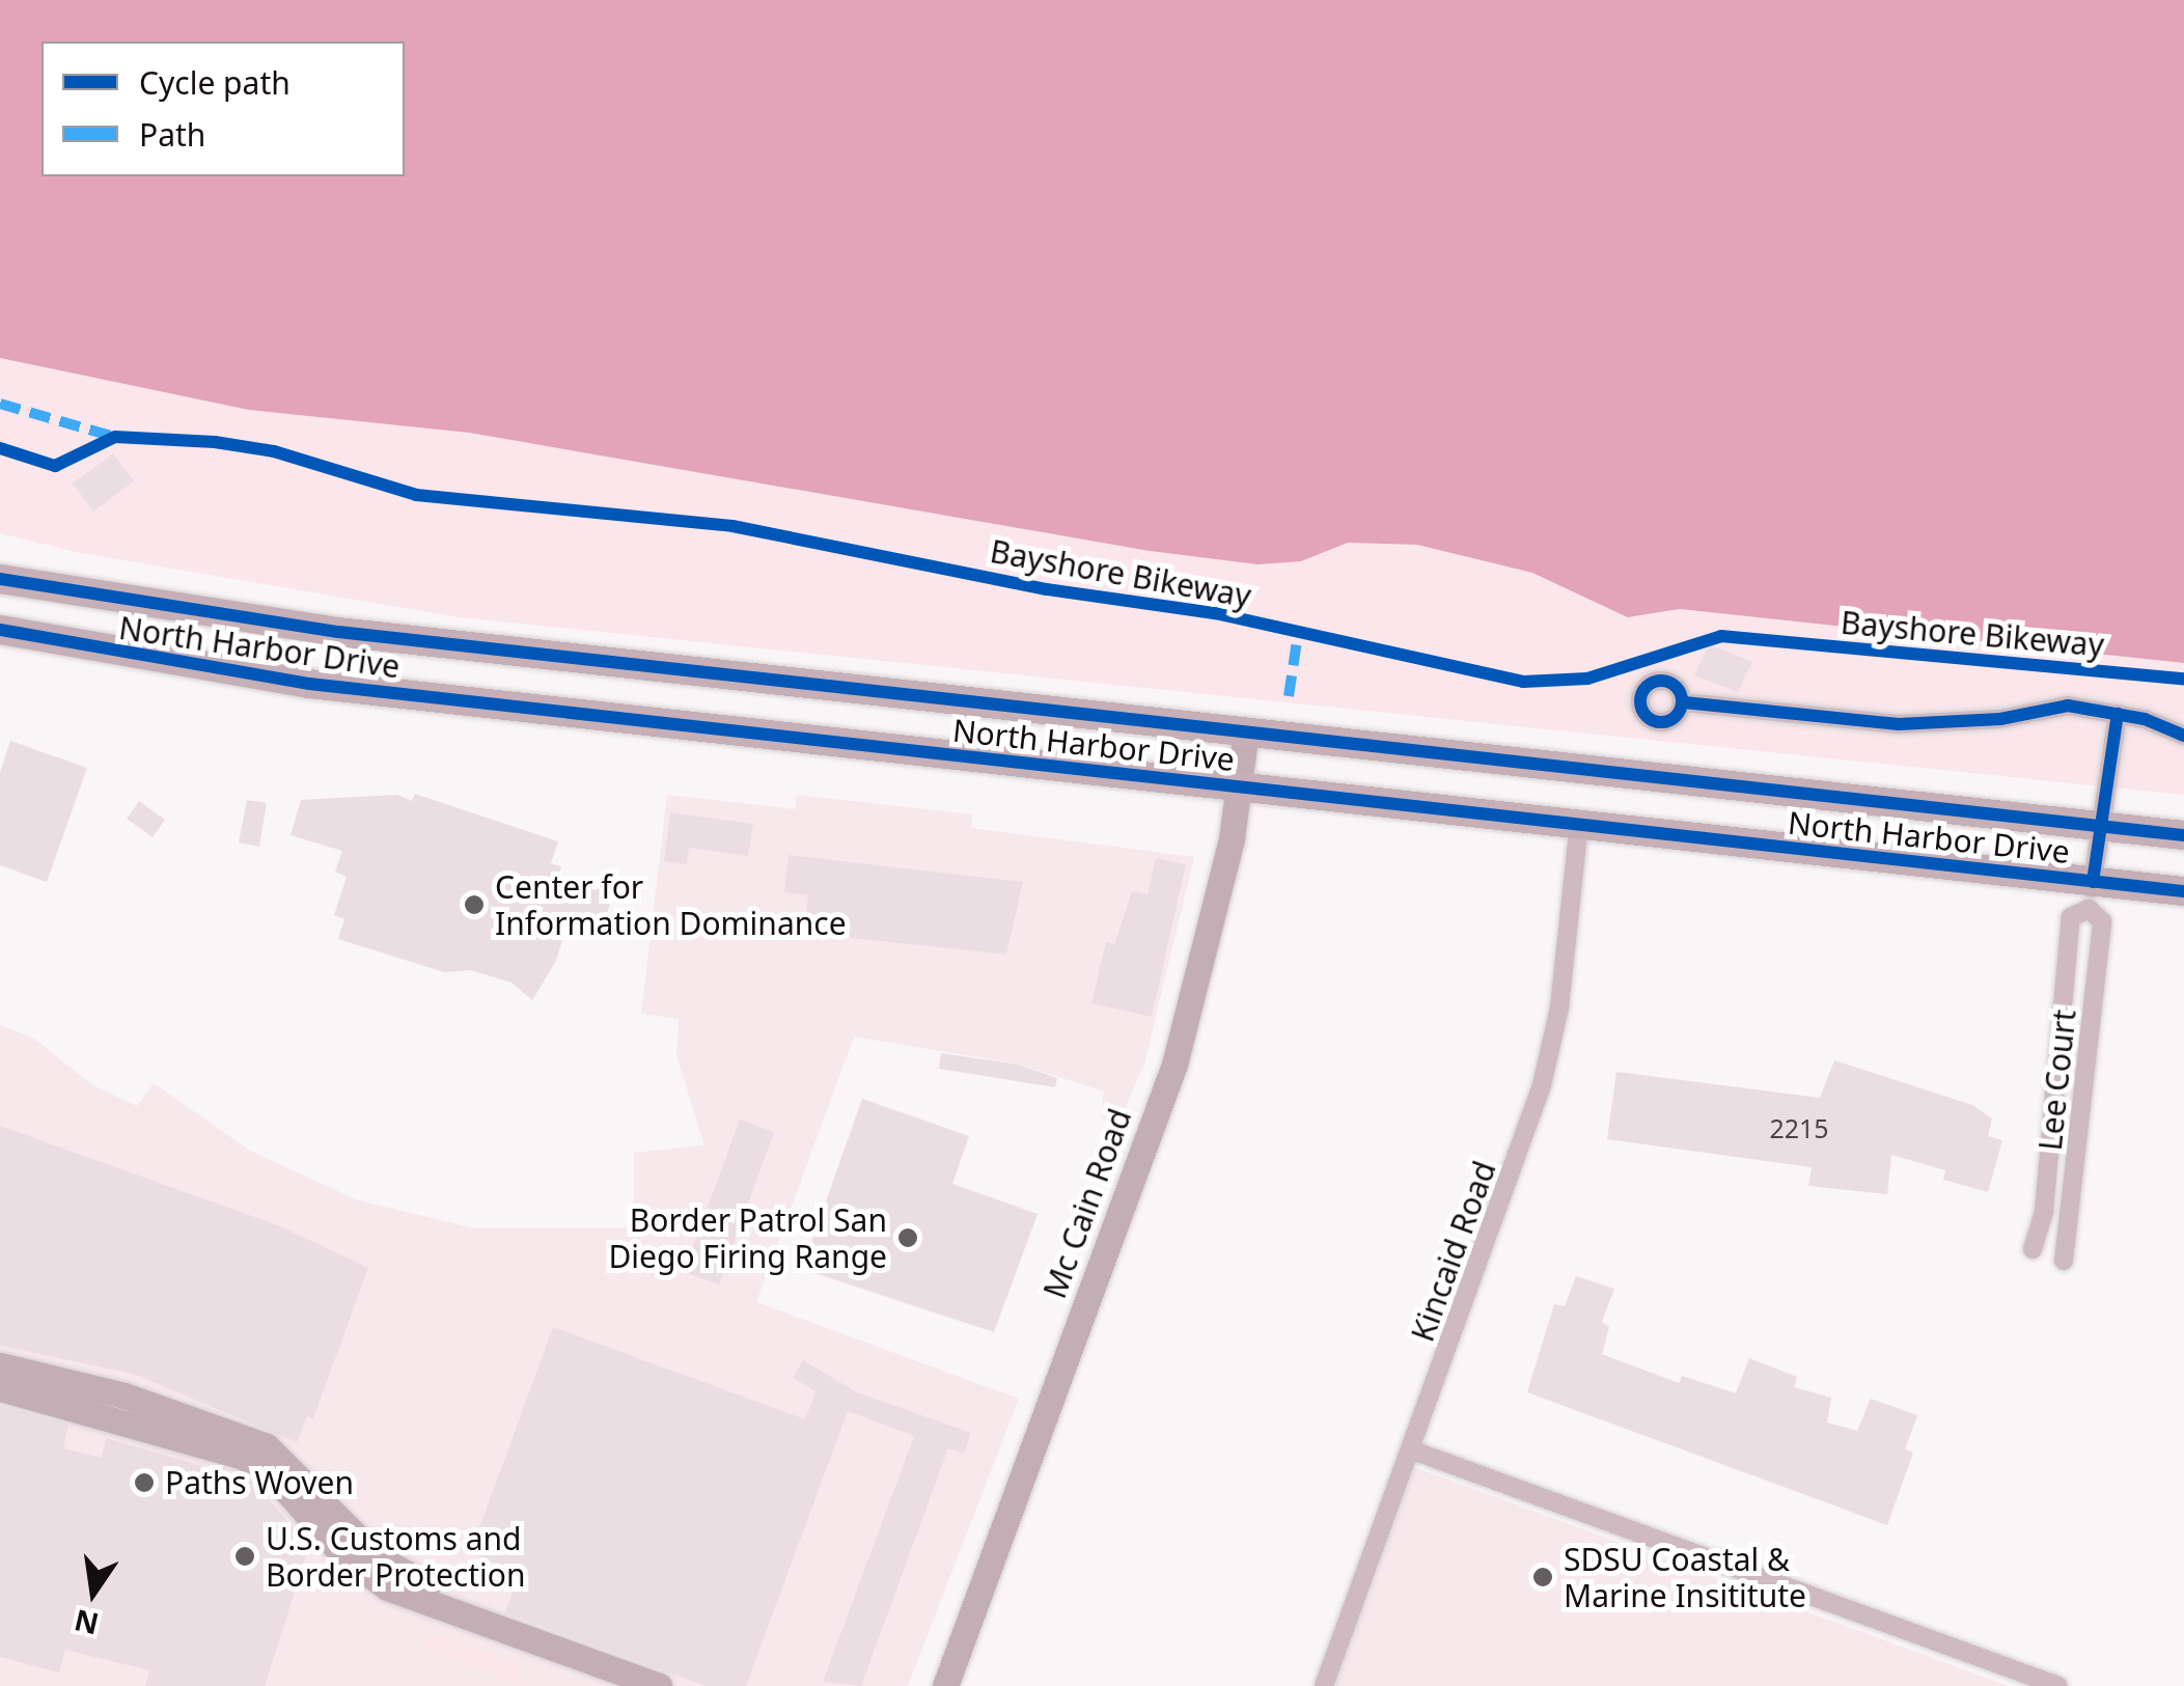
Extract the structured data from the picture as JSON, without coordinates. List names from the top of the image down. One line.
{"streets":{"main road":["North Harbor Drive","Mc Cain Road"],"street":["Lee Court","Kincaid Road"],"cycle path":["Bayshore Bikeway"]},"crossings":[["North Harbor Drive","Lee Court"],["North Harbor Drive","Mc Cain Road"],["North Harbor Drive","Kincaid Road"]],"places":["Center for Information Dominance","Border Patrol San Diego Firing Range","Paths Woven","U.S. Customs and Border Protection","SDSU Coastal & Marine Insititute"],"house_numbers":["2215"],"legend":["Cycle path","Path"],"north":"bottom"}
